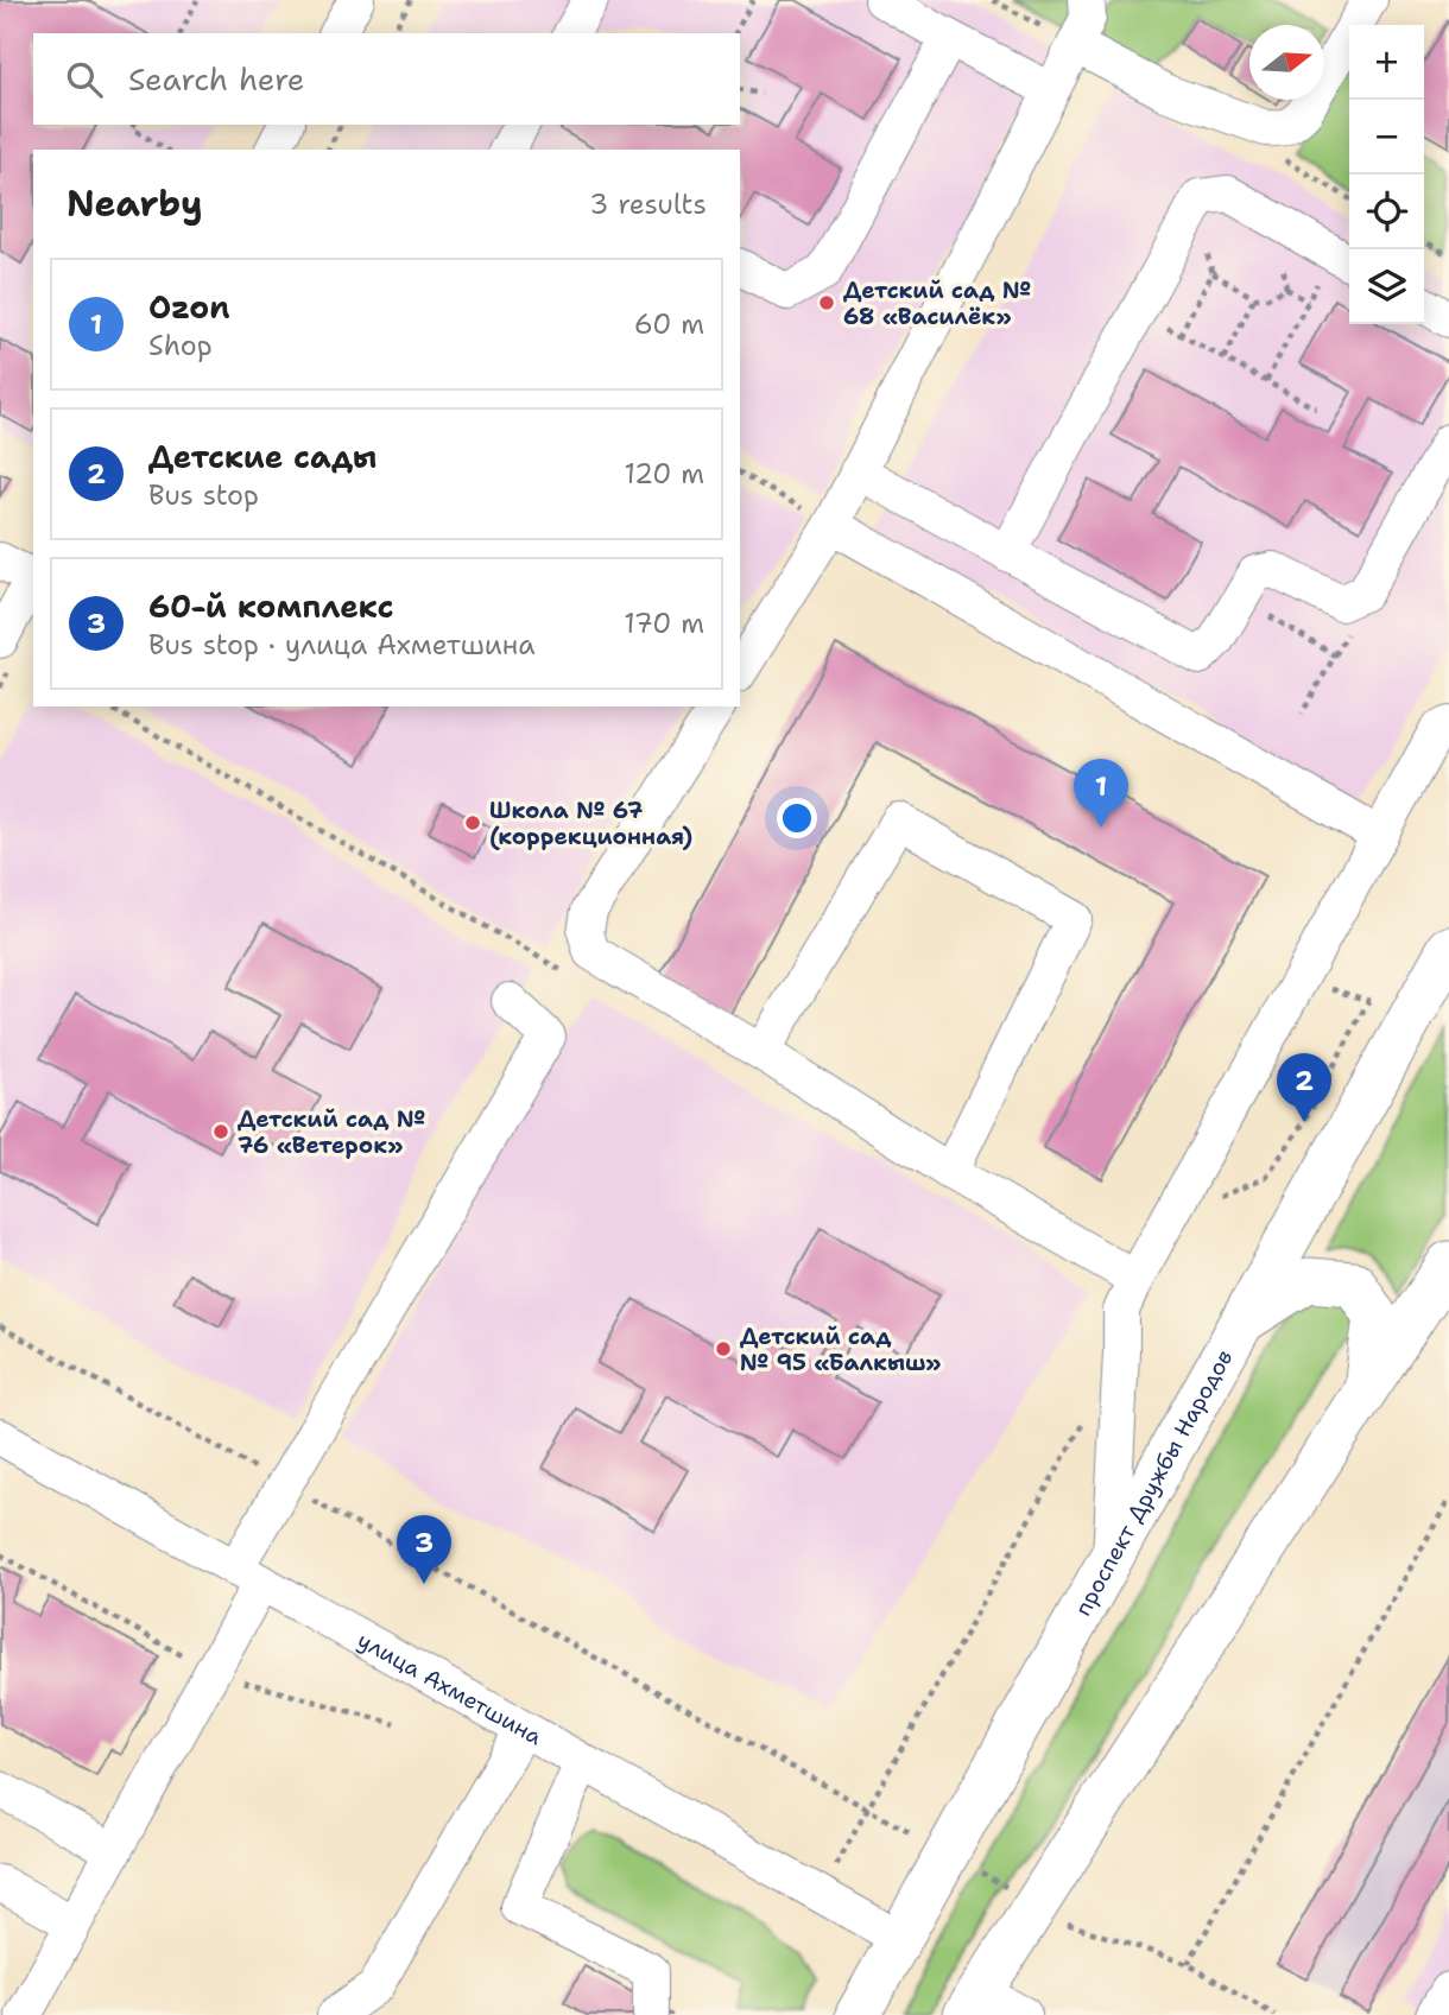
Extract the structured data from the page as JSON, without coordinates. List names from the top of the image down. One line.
{"streets":{"main road":["проспект Дружбы Народов"],"street":["улица Ахметшина"]},"crossings":[["проспект Дружбы Народов","улица Ахметшина"]],"places":["Детский сад № 68 «Василёк»","Школа № 67 (коррекционная)","Детский сад № 76 «Ветерок»","Детский сад № 95 «Балкыш»"],"north":"right","page":{"map_buttons":["+","−"],"search":"Search here","heading":["Nearby","3 results"],"list":[{"mark":"1","name":"Ozon","note":"Shop","value":"60 m"},{"mark":"2","name":"Детские сады","note":"Bus stop","value":"120 m"},{"mark":"3","name":"60-й комплекс","note":"Bus stop · улица Ахметшина","value":"170 m"}],"pins":["1","2","3"]}}
